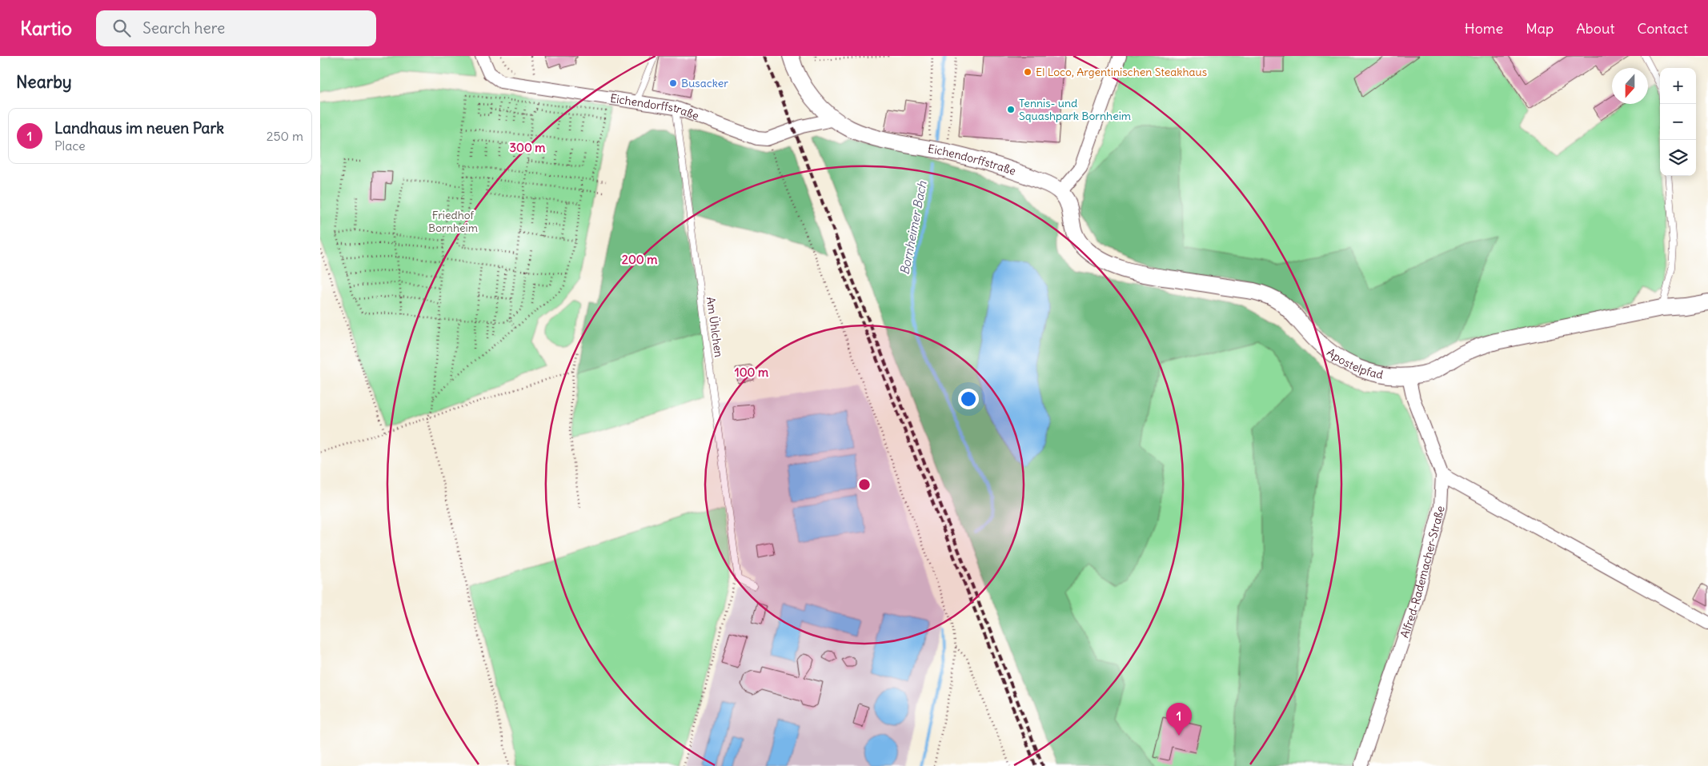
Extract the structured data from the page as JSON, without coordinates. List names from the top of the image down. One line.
{"streets":{"street":["Eichendorffstraße","Apostelpfad","Alfred-Rademacher-Straße"],"lane":["Am Ühlchen"]},"crossings":[["Eichendorffstraße","Am Ühlchen"],["Eichendorffstraße","Apostelpfad"],["Apostelpfad","Alfred-Rademacher-Straße"]],"water":["Bornheimer Bach"],"parks":["Friedhof Bornheim"],"places":["El Loco, Argentinischen Steakhaus","Busacker","Tennis- und Squashpark Bornheim"],"north":"bottom","page":{"header":"Kartio","search":"Search here","nav":["Home","Map","About","Contact"],"heading":"Nearby","map_buttons":["+","−"],"list":[{"mark":"1","name":"Landhaus im neuen Park","note":"Place","value":"250 m"}],"pins":"1"},"rings":["300 m","200 m","100 m"]}
